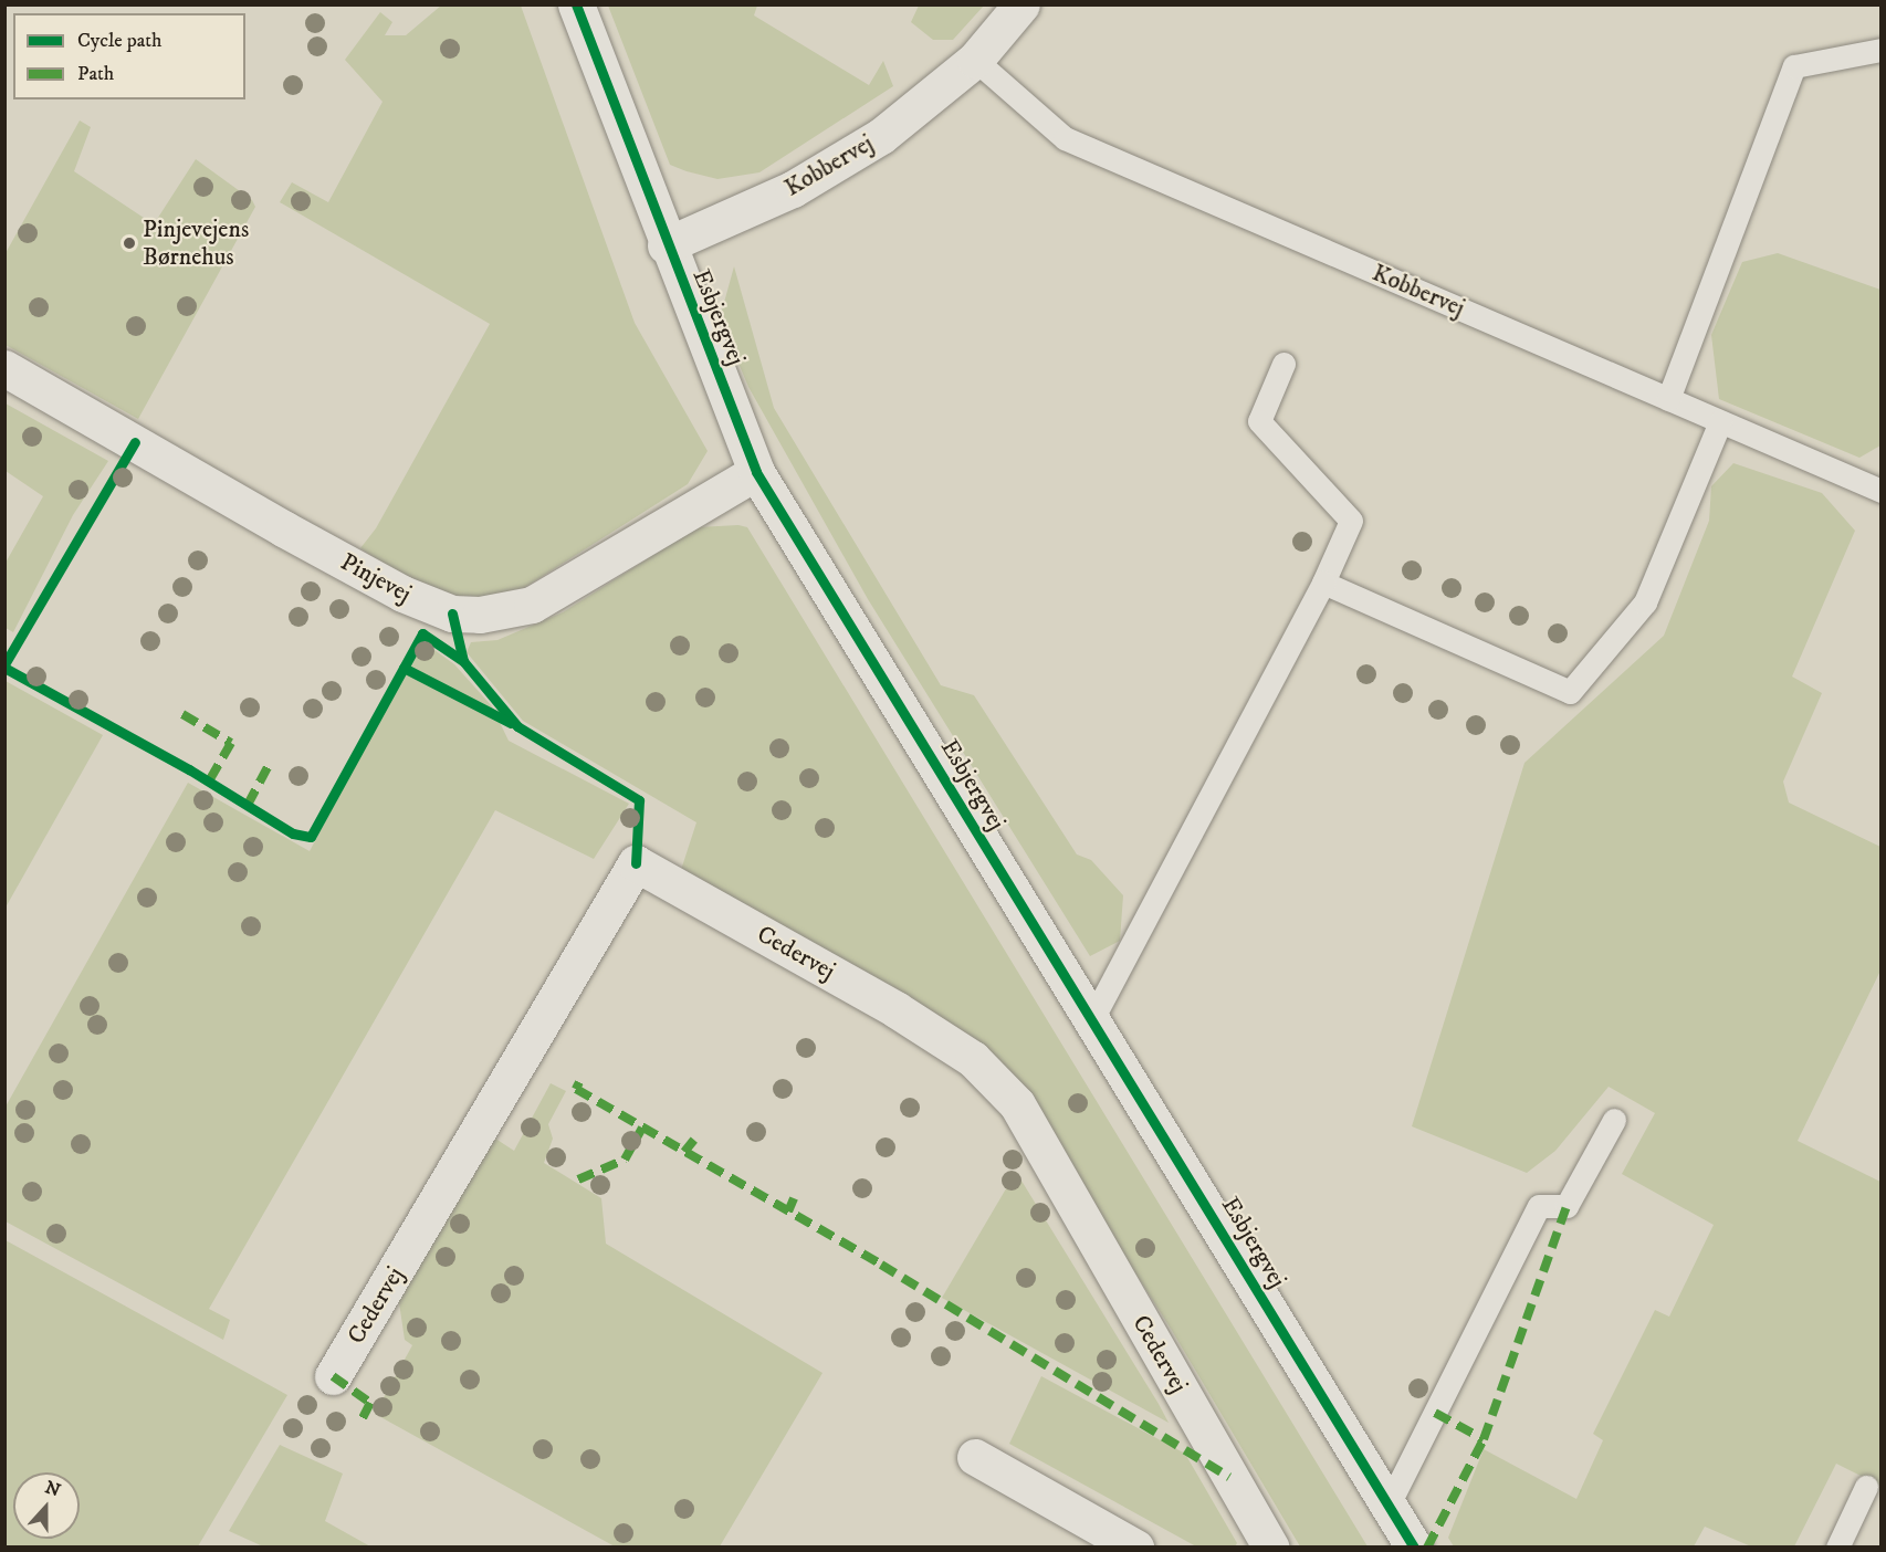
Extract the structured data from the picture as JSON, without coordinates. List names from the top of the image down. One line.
{"streets":{"street":["Kobbervej","Esbjergvej","Pinjevej","Cedervej"]},"crossings":[["Kobbervej","Esbjergvej"],["Esbjergvej","Pinjevej"]],"places":["Pinjevejens Børnehus"],"legend":["Cycle path","Path"],"north":"top"}
